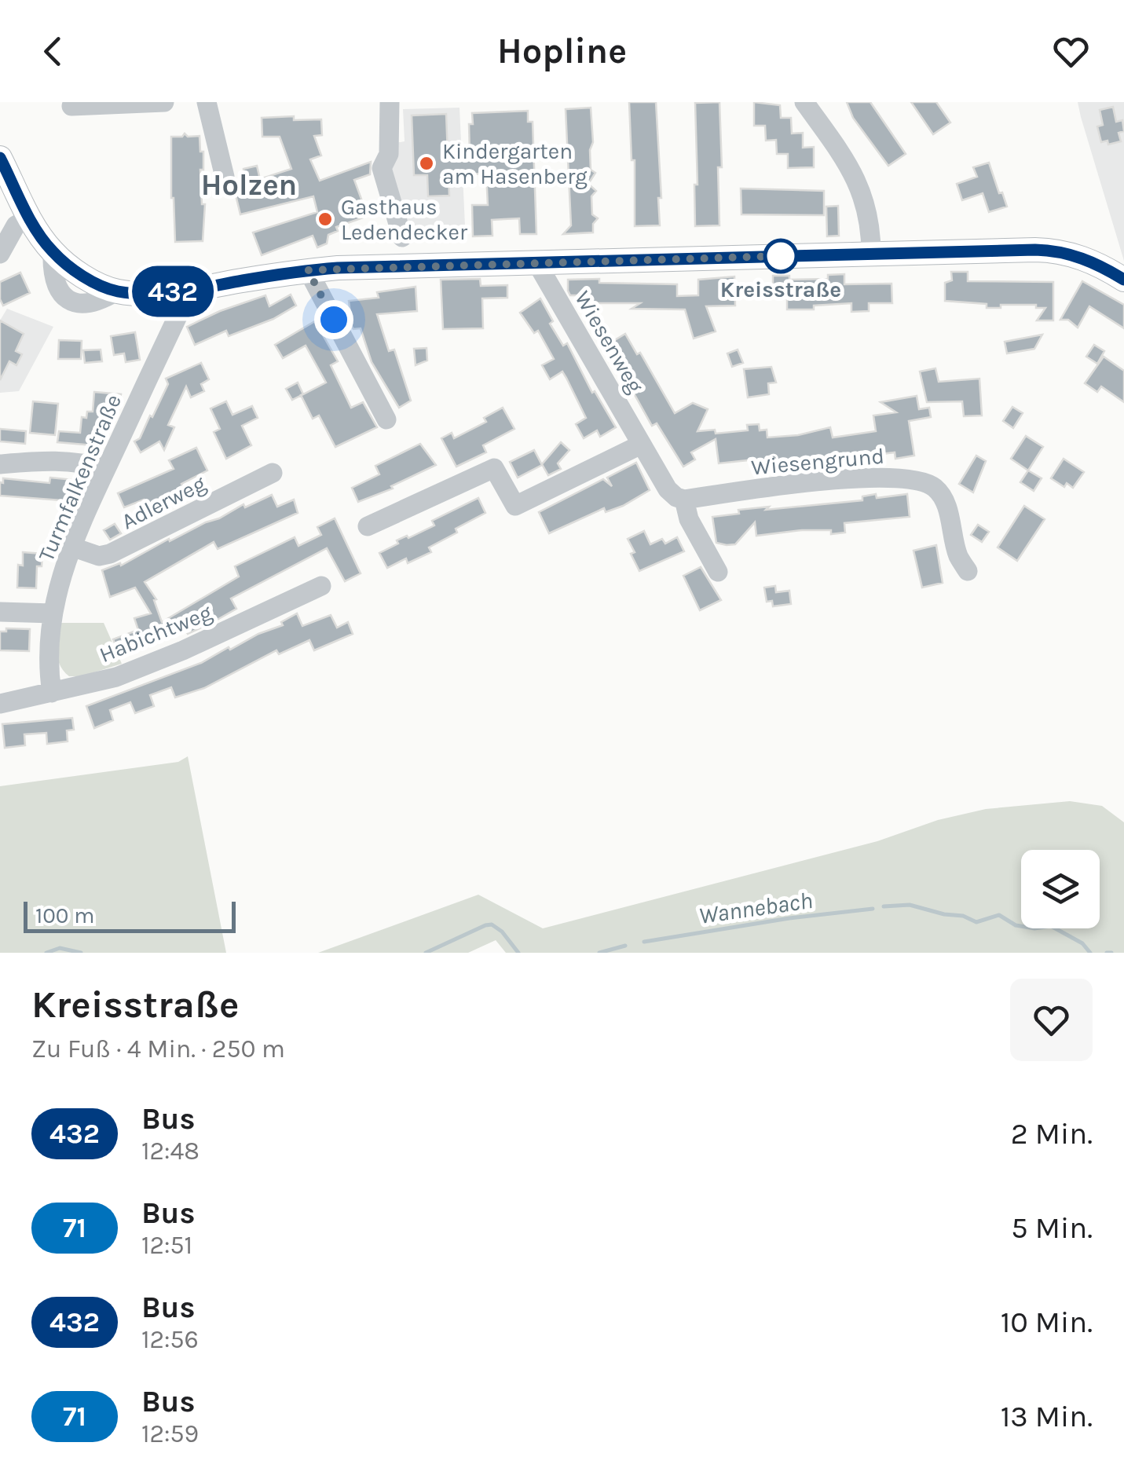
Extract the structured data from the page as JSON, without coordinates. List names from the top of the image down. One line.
{"streets":{"street":["Wiesenweg","Wiesengrund","Turmfalkenstraße","Adlerweg","Habichtweg"]},"crossings":[["Turmfalkenstraße","Adlerweg"],["Turmfalkenstraße","Habichtweg"]],"districts":["Holzen"],"water":["Wannebach"],"places":["Kindergarten am Hasenberg","Gasthaus Ledendecker","Kreisstraße"],"lines":["bus line 432"],"scale_bar":"100 m","page":{"header":"Hopline","on_map":"432","scale":"100 m","heading":["Kreisstraße","Zu Fuß · 4 Min. · 250 m"],"list":[{"mark":"432","name":"Bus","note":"12:48","value":"2 Min."},{"mark":"71","name":"Bus","note":"12:51","value":"5 Min."},{"mark":"432","name":"Bus","note":"12:56","value":"10 Min."},{"mark":"71","name":"Bus","note":"12:59","value":"13 Min."}]}}
